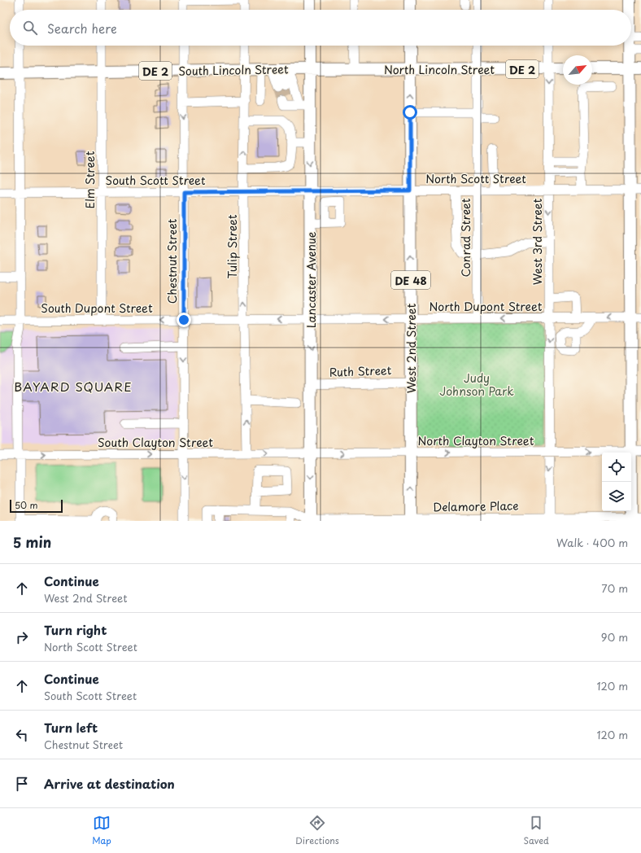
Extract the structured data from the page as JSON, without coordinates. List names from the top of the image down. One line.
{"streets":{"main road":["North Lincoln Street","DE 2","South Lincoln Street","Lancaster Avenue","DE 48","West 2nd Street"],"street":["North Scott Street","Elm Street","South Scott Street","Conrad Street","West 3rd Street","Tulip Street","Chestnut Street","North Dupont Street","South Dupont Street","Ruth Street","North Clayton Street","South Clayton Street","Delamore Place"]},"crossings":[["North Lincoln Street","South Lincoln Street"],["North Lincoln Street","Conrad Street"],["North Lincoln Street","West 3rd Street"],["North Lincoln Street","Lancaster Avenue"],["North Lincoln Street","West 2nd Street"],["South Lincoln Street","Elm Street"],["South Lincoln Street","Tulip Street"],["South Lincoln Street","Chestnut Street"],["South Lincoln Street","Lancaster Avenue"],["North Scott Street","South Scott Street"],["North Scott Street","Conrad Street"],["North Scott Street","West 3rd Street"],["North Scott Street","Lancaster Avenue"],["North Scott Street","West 2nd Street"],["Elm Street","South Scott Street"],["Elm Street","South Dupont Street"],["South Scott Street","Tulip Street"],["South Scott Street","Chestnut Street"],["South Scott Street","Lancaster Avenue"],["Conrad Street","North Dupont Street"],["West 3rd Street","North Dupont Street"],["West 3rd Street","North Clayton Street"],["West 3rd Street","Delamore Place"],["Tulip Street","South Dupont Street"],["Tulip Street","South Clayton Street"],["Chestnut Street","South Dupont Street"],["Chestnut Street","South Clayton Street"],["Lancaster Avenue","North Dupont Street"],["Lancaster Avenue","South Dupont Street"],["Lancaster Avenue","Ruth Street"],["Lancaster Avenue","North Clayton Street"],["Lancaster Avenue","South Clayton Street"],["Lancaster Avenue","Delamore Place"],["North Dupont Street","South Dupont Street"],["North Dupont Street","West 2nd Street"],["West 2nd Street","Ruth Street"],["West 2nd Street","North Clayton Street"],["West 2nd Street","Delamore Place"],["North Clayton Street","South Clayton Street"]],"one_way":["West 3rd Street","Tulip Street","Chestnut Street","Lancaster Avenue","West 2nd Street","North Clayton Street"],"districts":["BAYARD SQUARE"],"parks":["Judy Johnson Park"],"scale_bar":"50 m","north":"top right","page":{"search":"Search here","scale":"50 m","heading":["5 min","Walk · 400 m"],"list":[["Continue","West 2nd Street","70 m"],["Turn right","North Scott Street","90 m"],["Continue","South Scott Street","120 m"],["Turn left","Chestnut Street","120 m"],"Arrive at destination"],"nav":["Map","Directions","Saved"]}}
